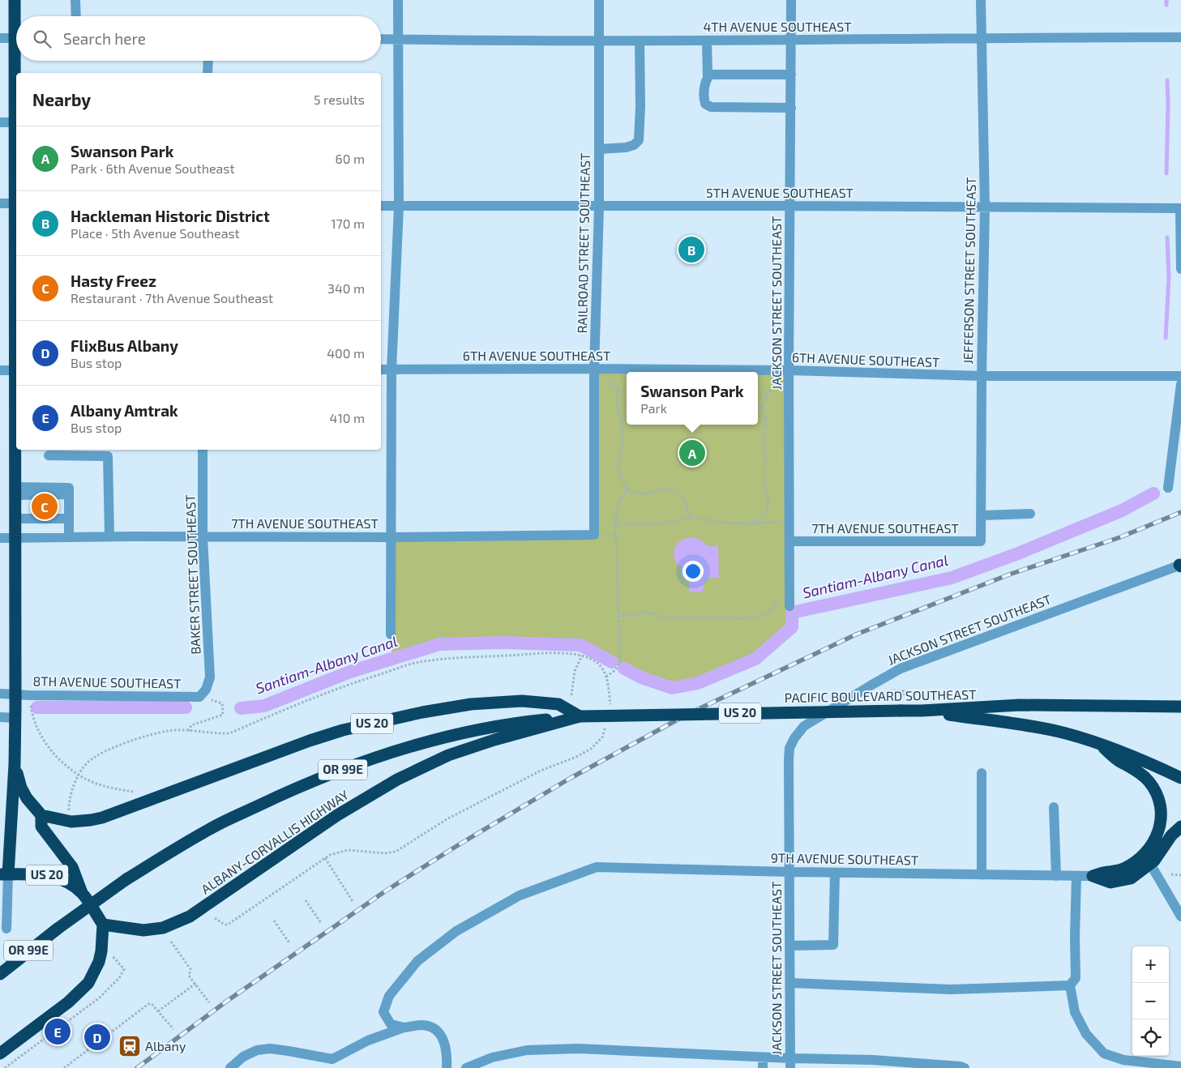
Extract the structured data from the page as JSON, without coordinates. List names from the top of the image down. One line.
{"streets":{"highway":["PACIFIC BOULEVARD SOUTHEAST","US 20","OR 99E","ALBANY-CORVALLIS HIGHWAY"],"street":["4TH AVENUE SOUTHEAST","5TH AVENUE SOUTHEAST","RAILROAD STREET SOUTHEAST","JEFFERSON STREET SOUTHEAST","JACKSON STREET SOUTHEAST","6TH AVENUE SOUTHEAST","7TH AVENUE SOUTHEAST","BAKER STREET SOUTHEAST","8TH AVENUE SOUTHEAST","9TH AVENUE SOUTHEAST"]},"crossings":[["4TH AVENUE SOUTHEAST","RAILROAD STREET SOUTHEAST"],["4TH AVENUE SOUTHEAST","JEFFERSON STREET SOUTHEAST"],["4TH AVENUE SOUTHEAST","JACKSON STREET SOUTHEAST"],["5TH AVENUE SOUTHEAST","RAILROAD STREET SOUTHEAST"],["5TH AVENUE SOUTHEAST","JEFFERSON STREET SOUTHEAST"],["5TH AVENUE SOUTHEAST","JACKSON STREET SOUTHEAST"],["RAILROAD STREET SOUTHEAST","6TH AVENUE SOUTHEAST"],["RAILROAD STREET SOUTHEAST","7TH AVENUE SOUTHEAST"],["JEFFERSON STREET SOUTHEAST","6TH AVENUE SOUTHEAST"],["JEFFERSON STREET SOUTHEAST","7TH AVENUE SOUTHEAST"],["JACKSON STREET SOUTHEAST","6TH AVENUE SOUTHEAST"],["JACKSON STREET SOUTHEAST","7TH AVENUE SOUTHEAST"],["JACKSON STREET SOUTHEAST","9TH AVENUE SOUTHEAST"],["7TH AVENUE SOUTHEAST","BAKER STREET SOUTHEAST"],["BAKER STREET SOUTHEAST","8TH AVENUE SOUTHEAST"],["PACIFIC BOULEVARD SOUTHEAST","US 20"],["PACIFIC BOULEVARD SOUTHEAST","OR 99E"],["PACIFIC BOULEVARD SOUTHEAST","ALBANY-CORVALLIS HIGHWAY"],["US 20","OR 99E"],["US 20","ALBANY-CORVALLIS HIGHWAY"],["OR 99E","ALBANY-CORVALLIS HIGHWAY"]],"water":["Santiam-Albany Canal"],"places":{"station":["Albany"]},"page":{"search":"Search here","heading":["Nearby","5 results"],"list":[{"mark":"A","name":"Swanson Park","note":"Park · 6th Avenue Southeast","value":"60 m"},{"mark":"B","name":"Hackleman Historic District","note":"Place · 5th Avenue Southeast","value":"170 m"},{"mark":"C","name":"Hasty Freez","note":"Restaurant · 7th Avenue Southeast","value":"340 m"},{"mark":"D","name":"FlixBus Albany","note":"Bus stop","value":"400 m"},{"mark":"E","name":"Albany Amtrak","note":"Bus stop","value":"410 m"}],"pins":["B","A","C","E","D"],"popup":["Swanson Park","Park"],"map_buttons":["+","−"]}}
